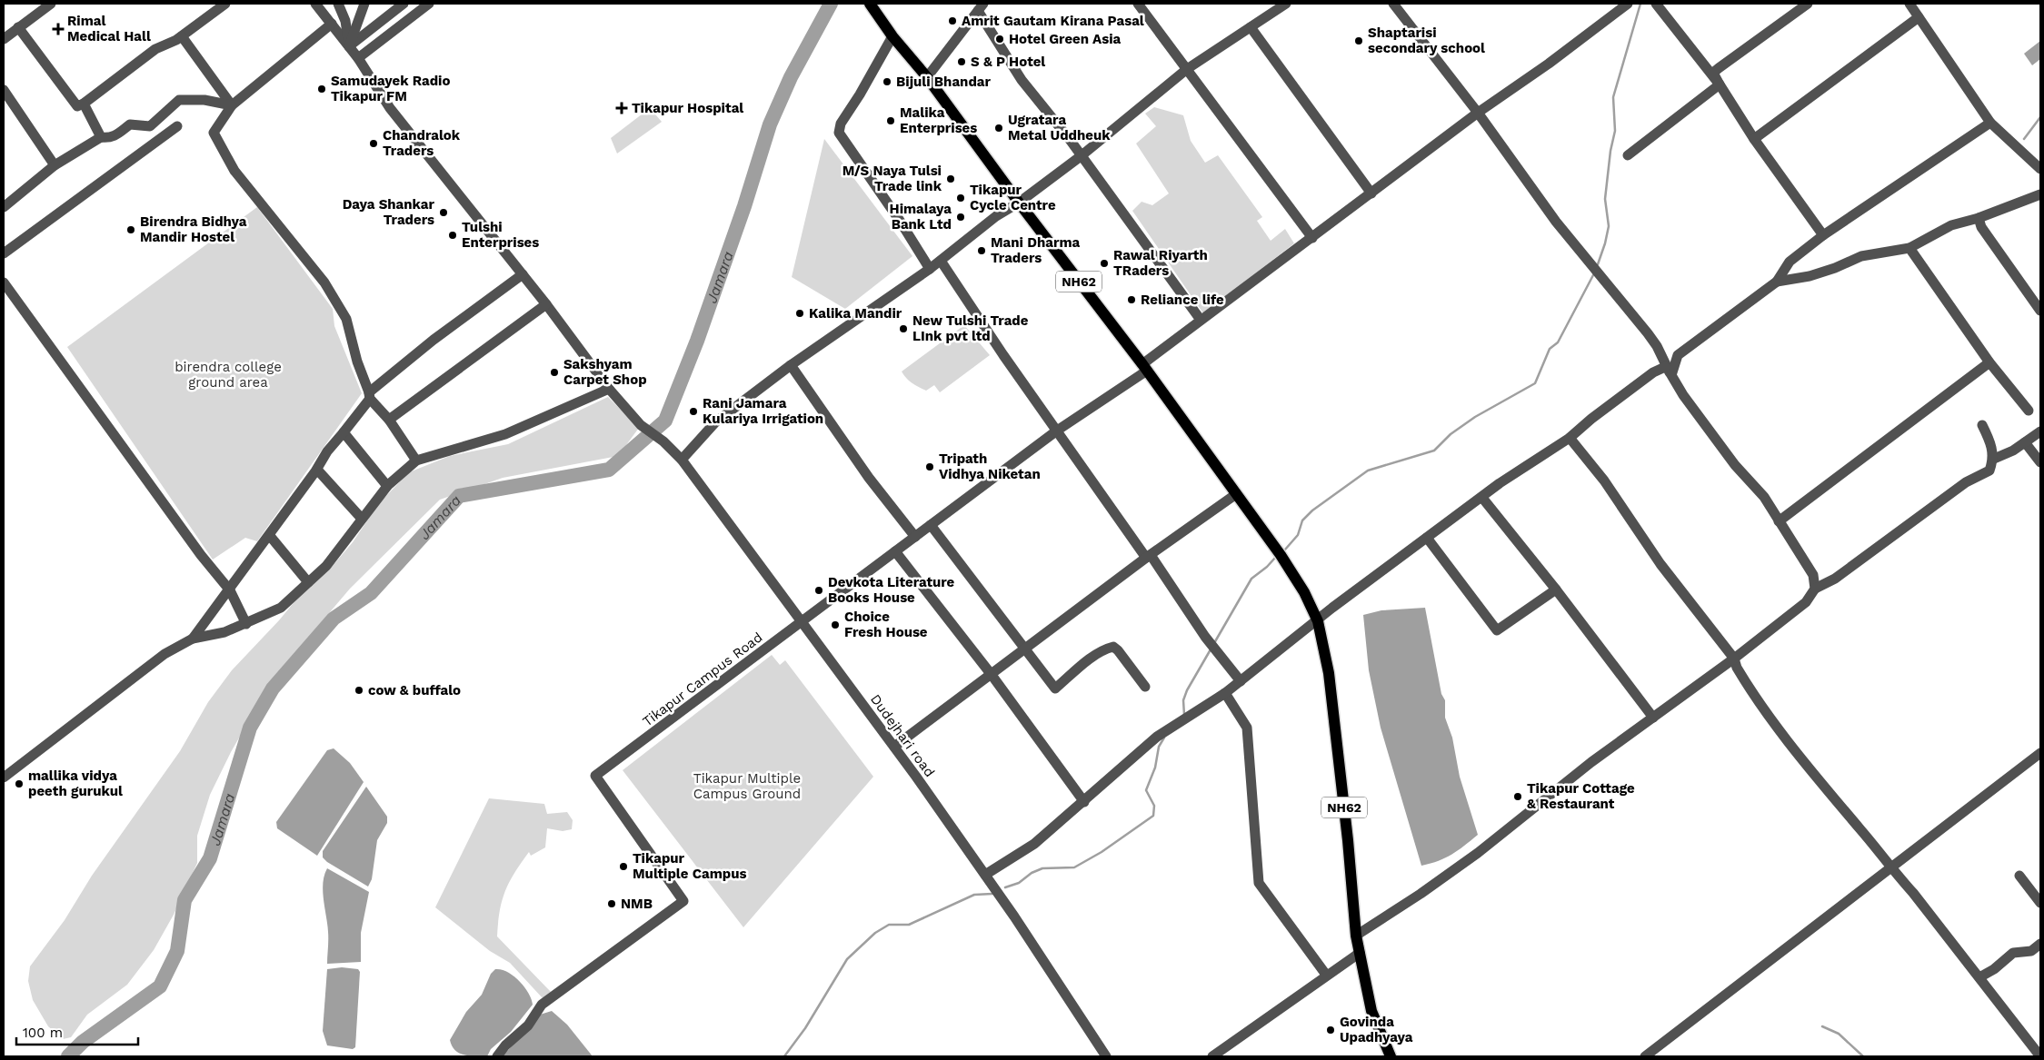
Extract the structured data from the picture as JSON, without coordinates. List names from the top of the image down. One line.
{"streets":{"main road":["NH62"],"street":["Tikapur Campus Road","Dudejhari road"]},"crossings":[["NH62","Tikapur Campus Road"],["Tikapur Campus Road","Dudejhari road"]],"water":["Jamara"],"parks":["birendra college ground area","Tikapur Multiple Campus Ground"],"places":{"other":["Amrit Gautam Kirana Pasal","Hotel Green Asia","Shaptarisi secondary school","S & P Hotel","Bijuli Bhandar","Samudayek Radio Tikapur FM","Malika Enterprises","Ugratara Metal Uddheuk","Chandralok Traders","M/S Naya Tulsi Trade link","Tikapur Cycle Centre","Daya Shankar Traders","Himalaya Bank Ltd","Birendra Bidhya Mandir Hostel","Tulshi Enterprises","Mani Dharma Traders","Rawal Riyarth TRaders","Reliance life","Kalika Mandir","New Tulshi Trade LInk pvt ltd","Sakshyam Carpet Shop","Rani Jamara Kulariya Irrigation","Tripath Vidhya Niketan","Devkota Literature Books House","Choice Fresh House","cow & buffalo","mallika vidya peeth gurukul","Tikapur Cottage & Restaurant","Tikapur Multiple Campus","NMB","Govinda Upadhyaya"],"health":["Rimal Medical Hall","Tikapur Hospital"]},"scale_bar":"100 m"}
